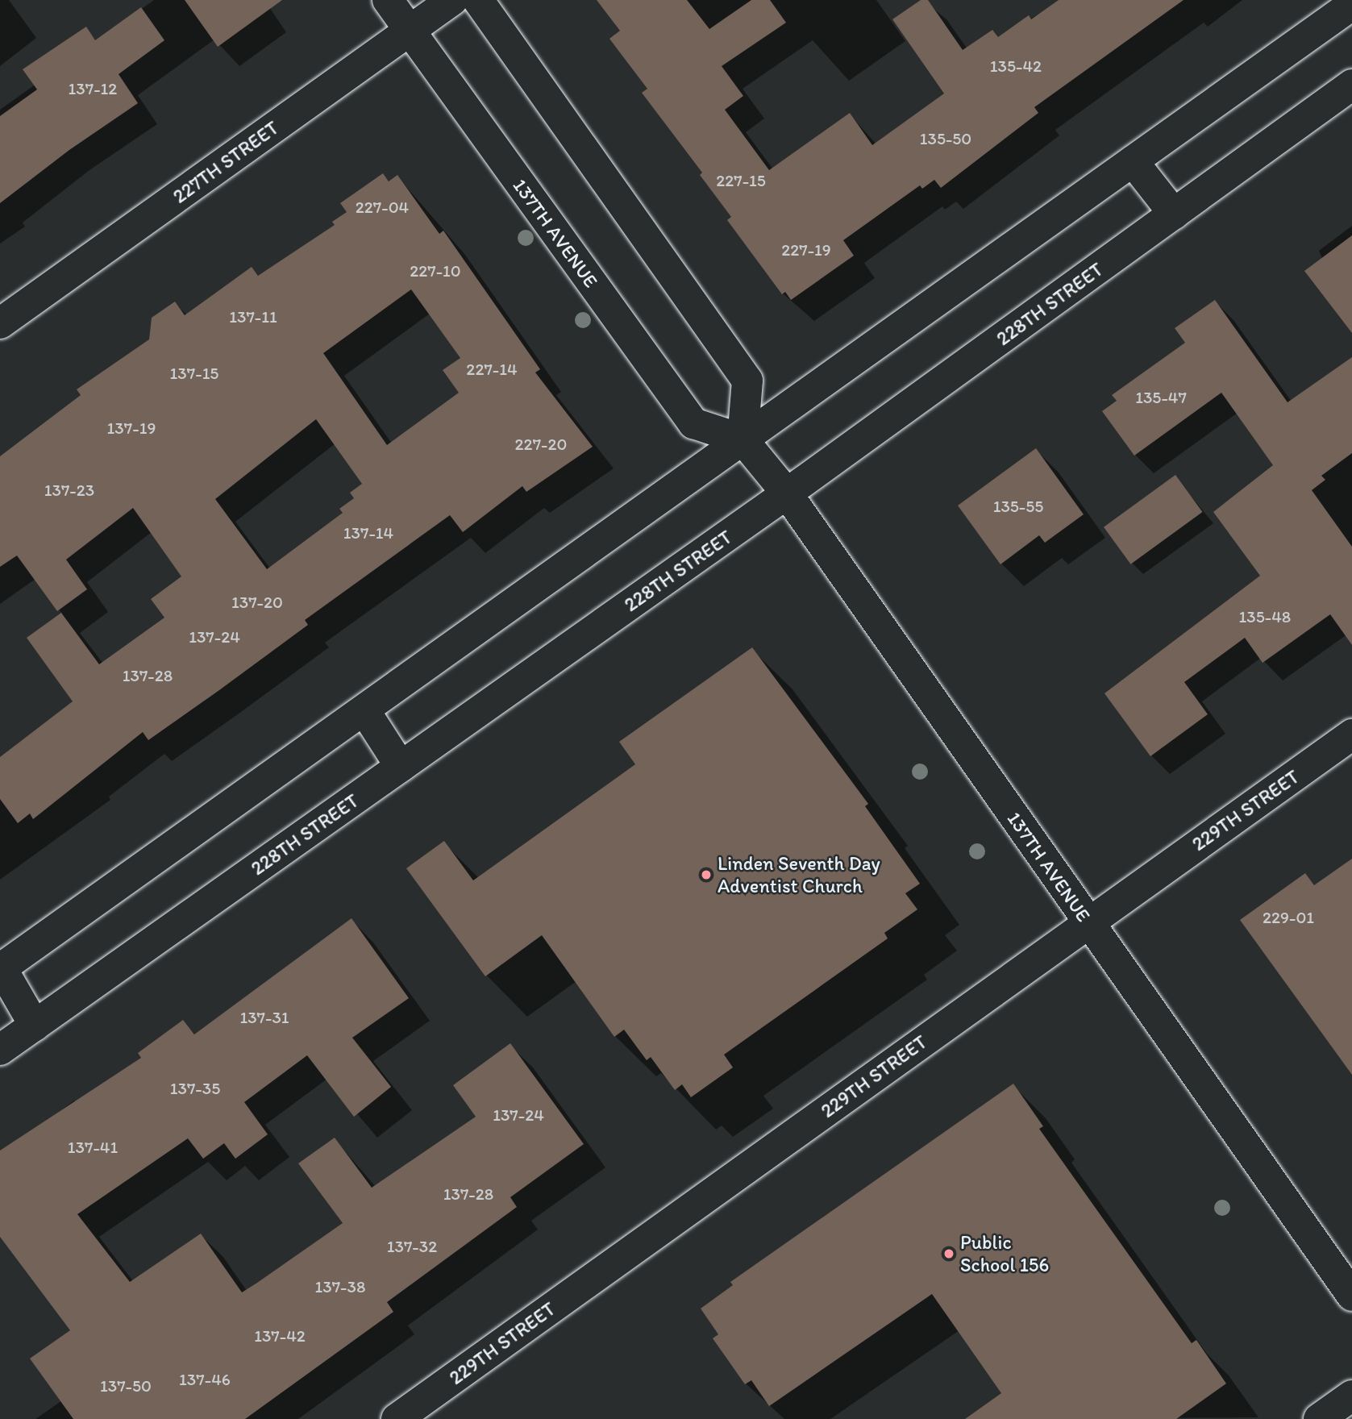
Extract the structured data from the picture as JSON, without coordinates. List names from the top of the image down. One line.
{"streets":{"street":["227TH STREET","137TH AVENUE","228TH STREET","229TH STREET"]},"crossings":[["227TH STREET","137TH AVENUE"],["137TH AVENUE","228TH STREET"],["137TH AVENUE","229TH STREET"]],"places":["Linden Seventh Day Adventist Church","Public School 156"],"house_numbers":["135-42","137-12","135-50","227-15","227-04","227-19","227-10","137-11","227-14","137-15","135-47","137-19","227-20","137-23","135-55","137-14","137-20","135-48","137-24","137-28","229-01","137-31","137-35","137-24","137-41","137-28","137-32","137-38","137-42","137-46","137-50"]}
